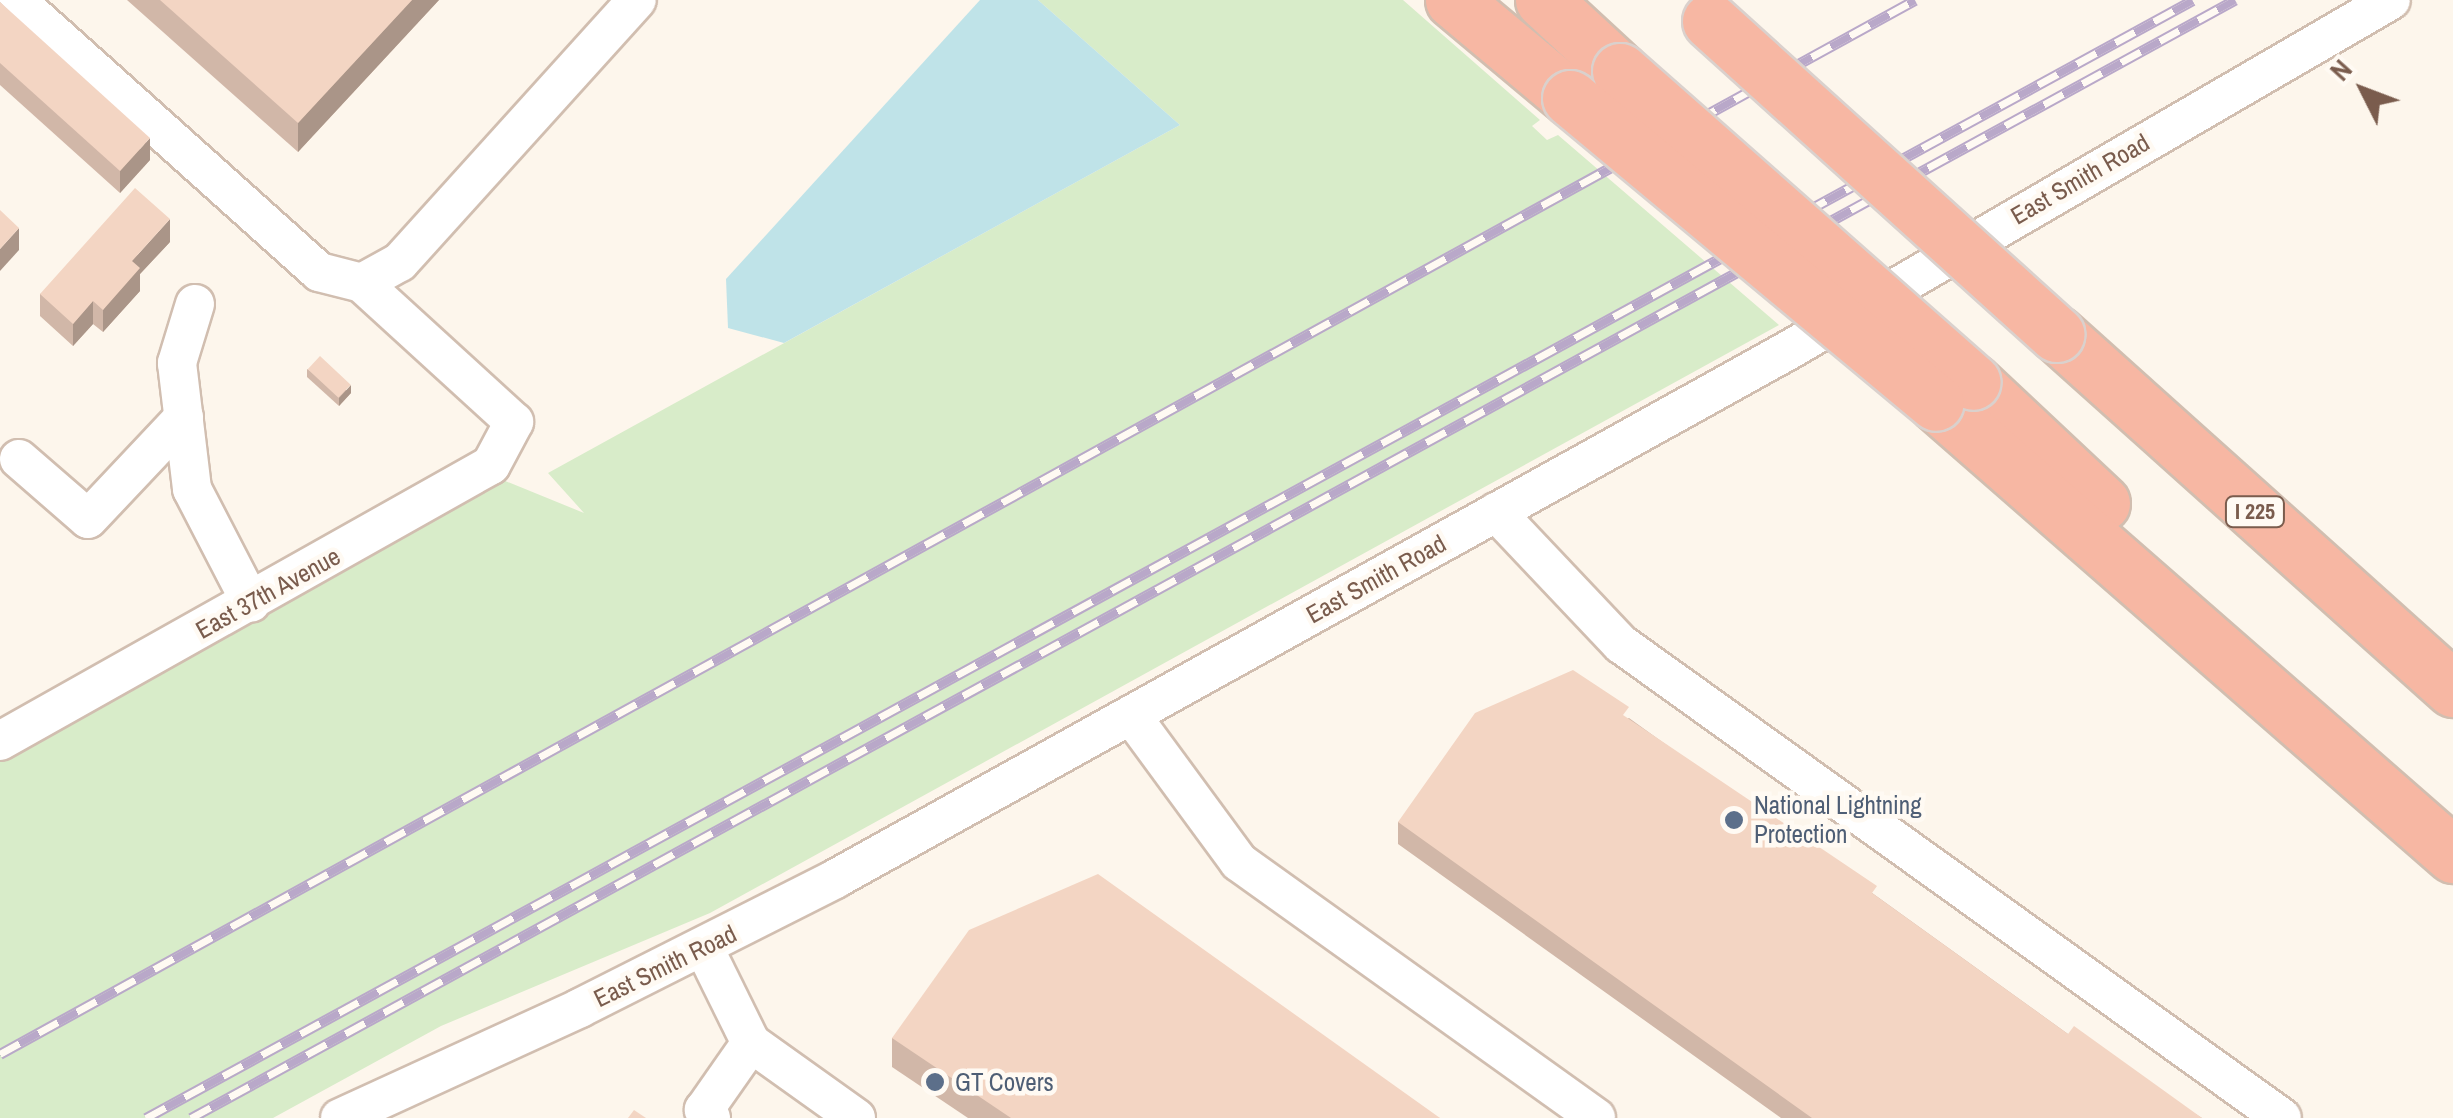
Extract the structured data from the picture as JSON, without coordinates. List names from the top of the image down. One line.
{"streets":{"highway":["I 225"],"street":["East Smith Road","East 37th Avenue"]},"places":["National Lightning Protection","GT Covers"],"north":"top left"}
